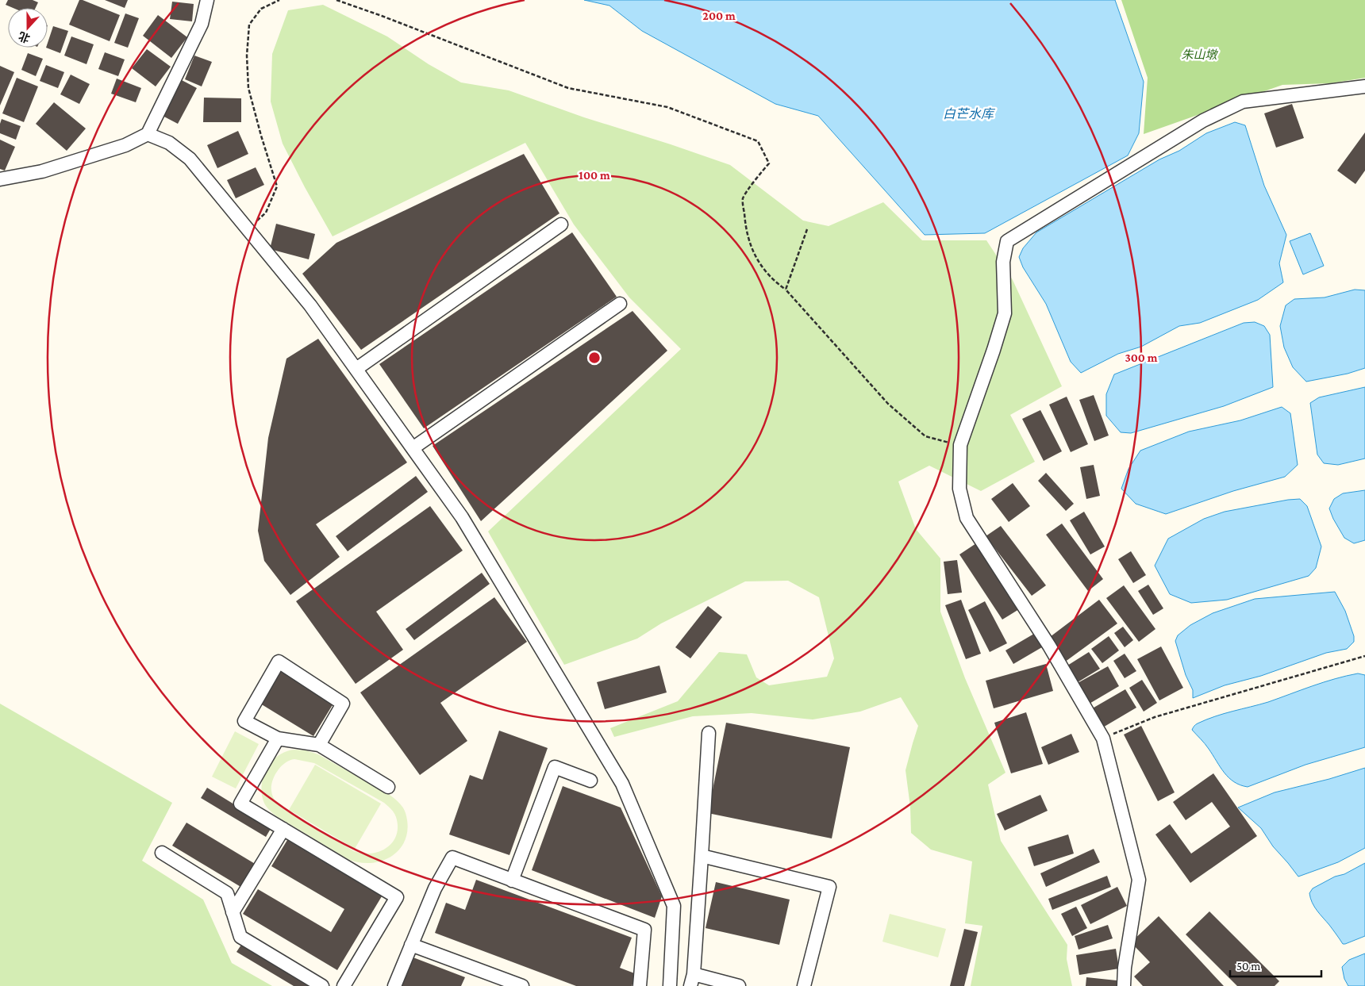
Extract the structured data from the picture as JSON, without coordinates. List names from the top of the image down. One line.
{"water":["白芒水库"],"parks":["朱山墩"],"scale_bar":"50 m","north":"bottom","rings":["200 m","100 m","300 m"]}
